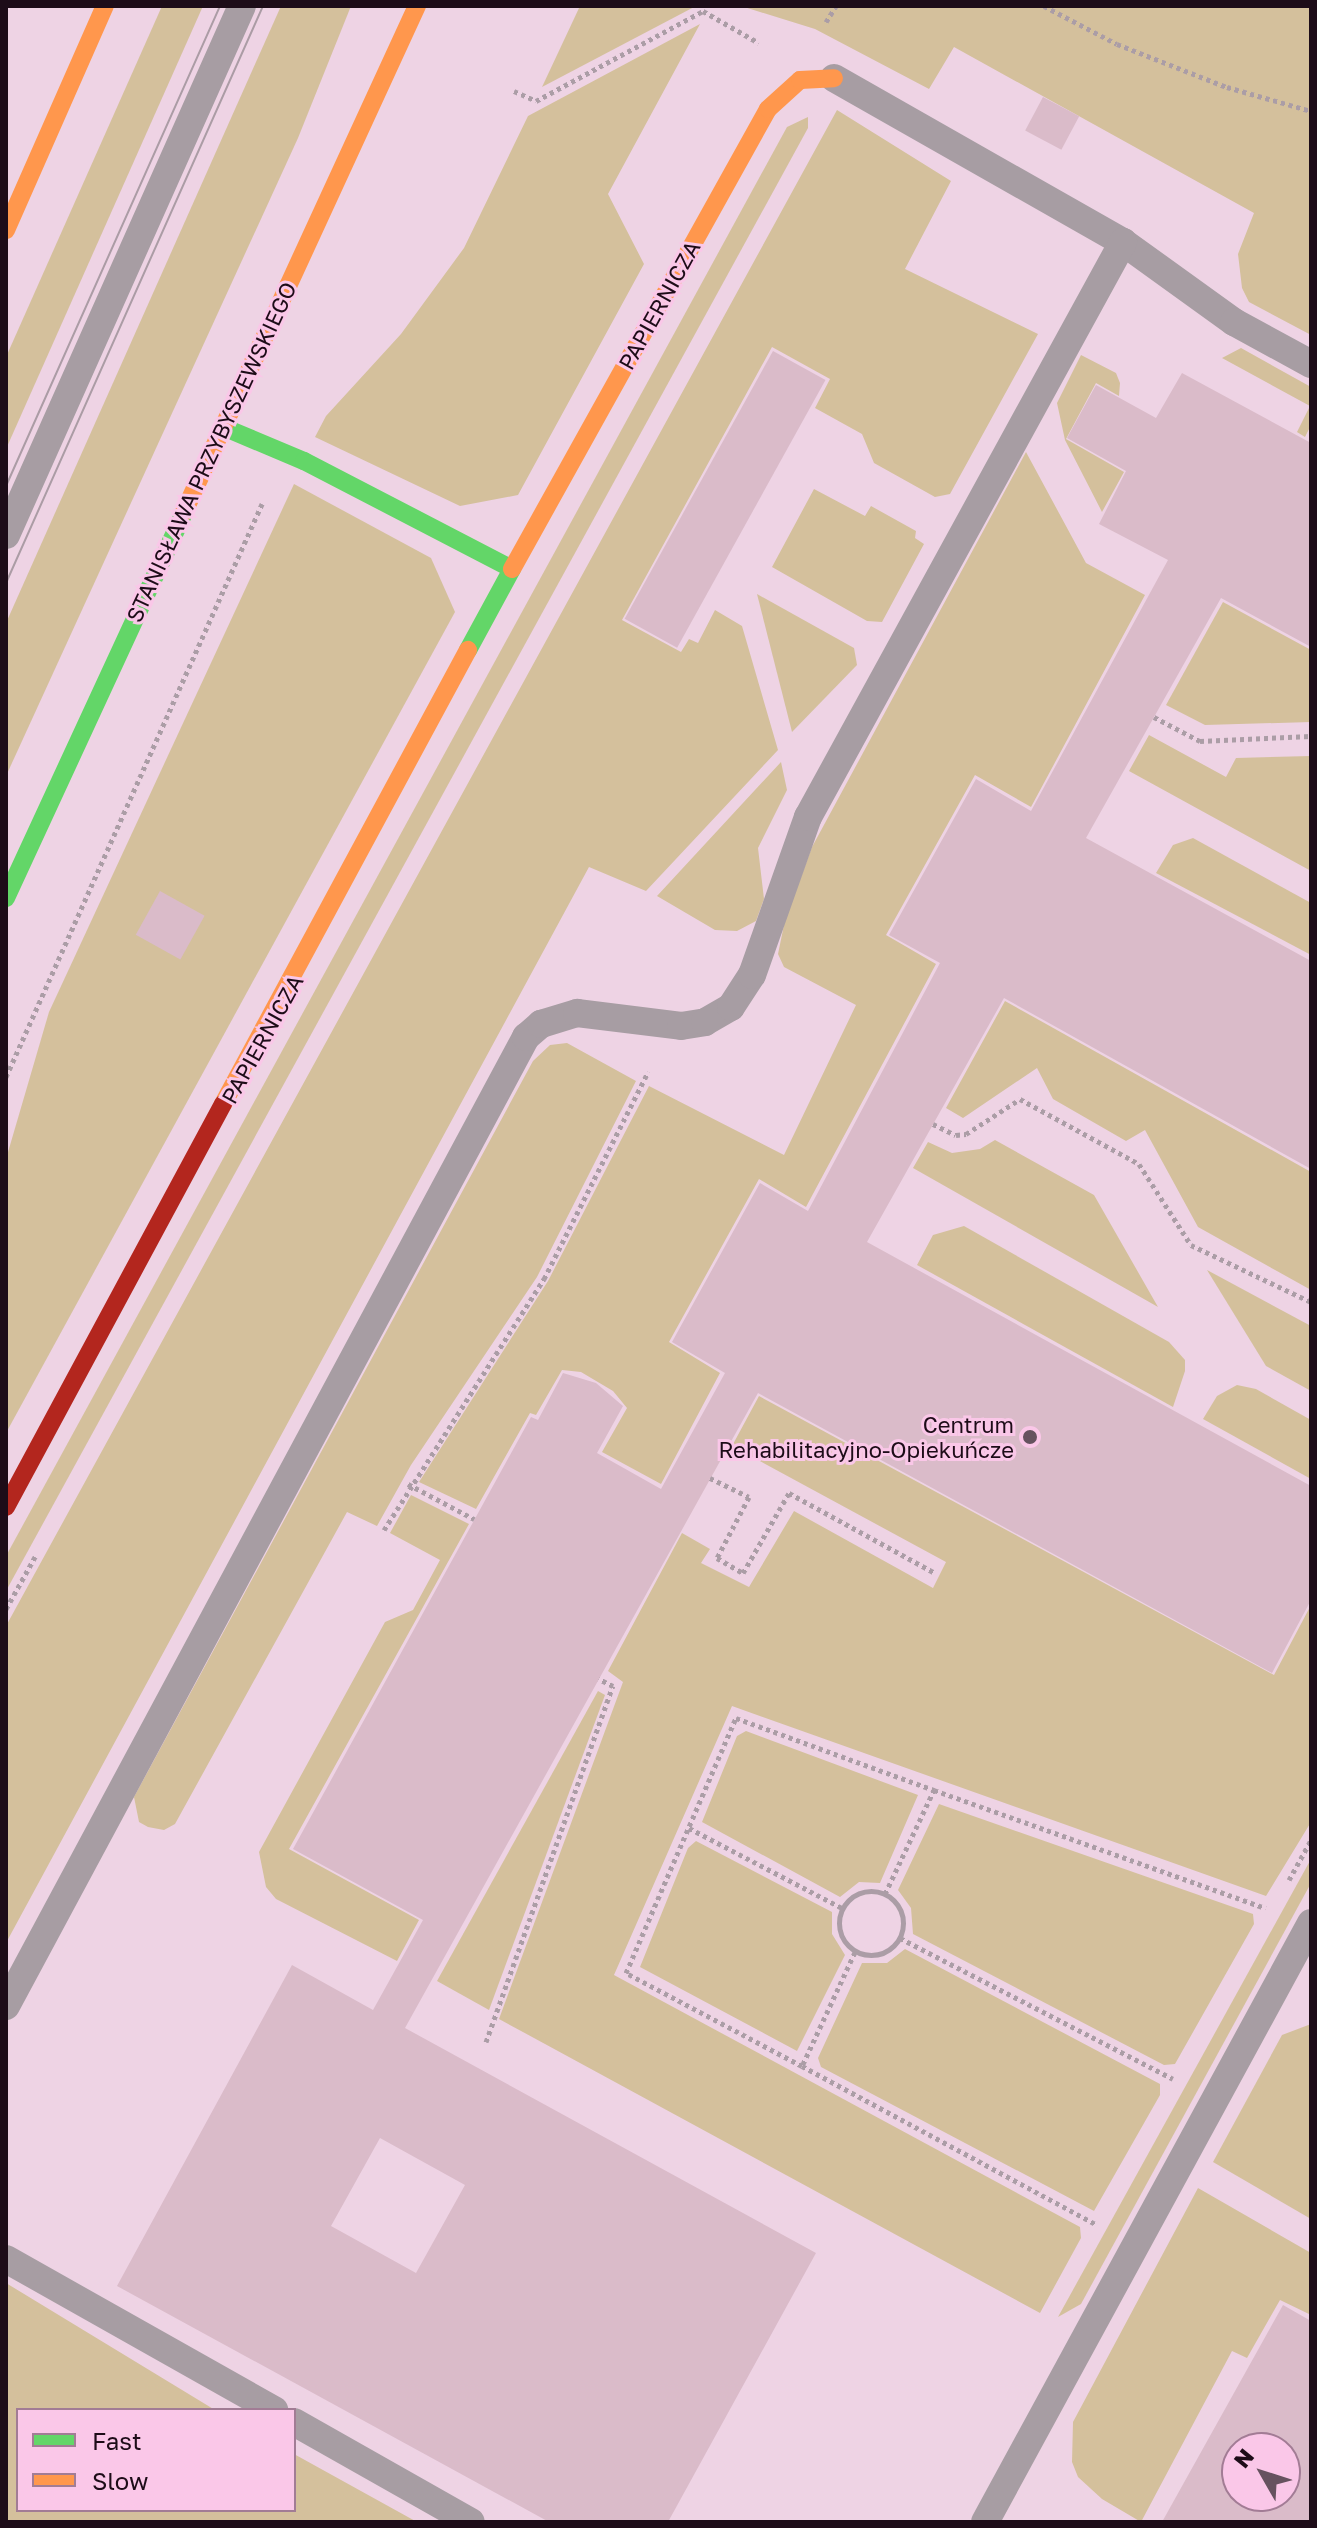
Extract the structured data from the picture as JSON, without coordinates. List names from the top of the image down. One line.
{"streets":{"street":["PAPIERNICZA","STANISŁAWA PRZYBYSZEWSKIEGO"]},"places":["Centrum Rehabilitacyjno-Opiekuńcze"],"legend":["Fast","Slow"],"north":"top left"}
